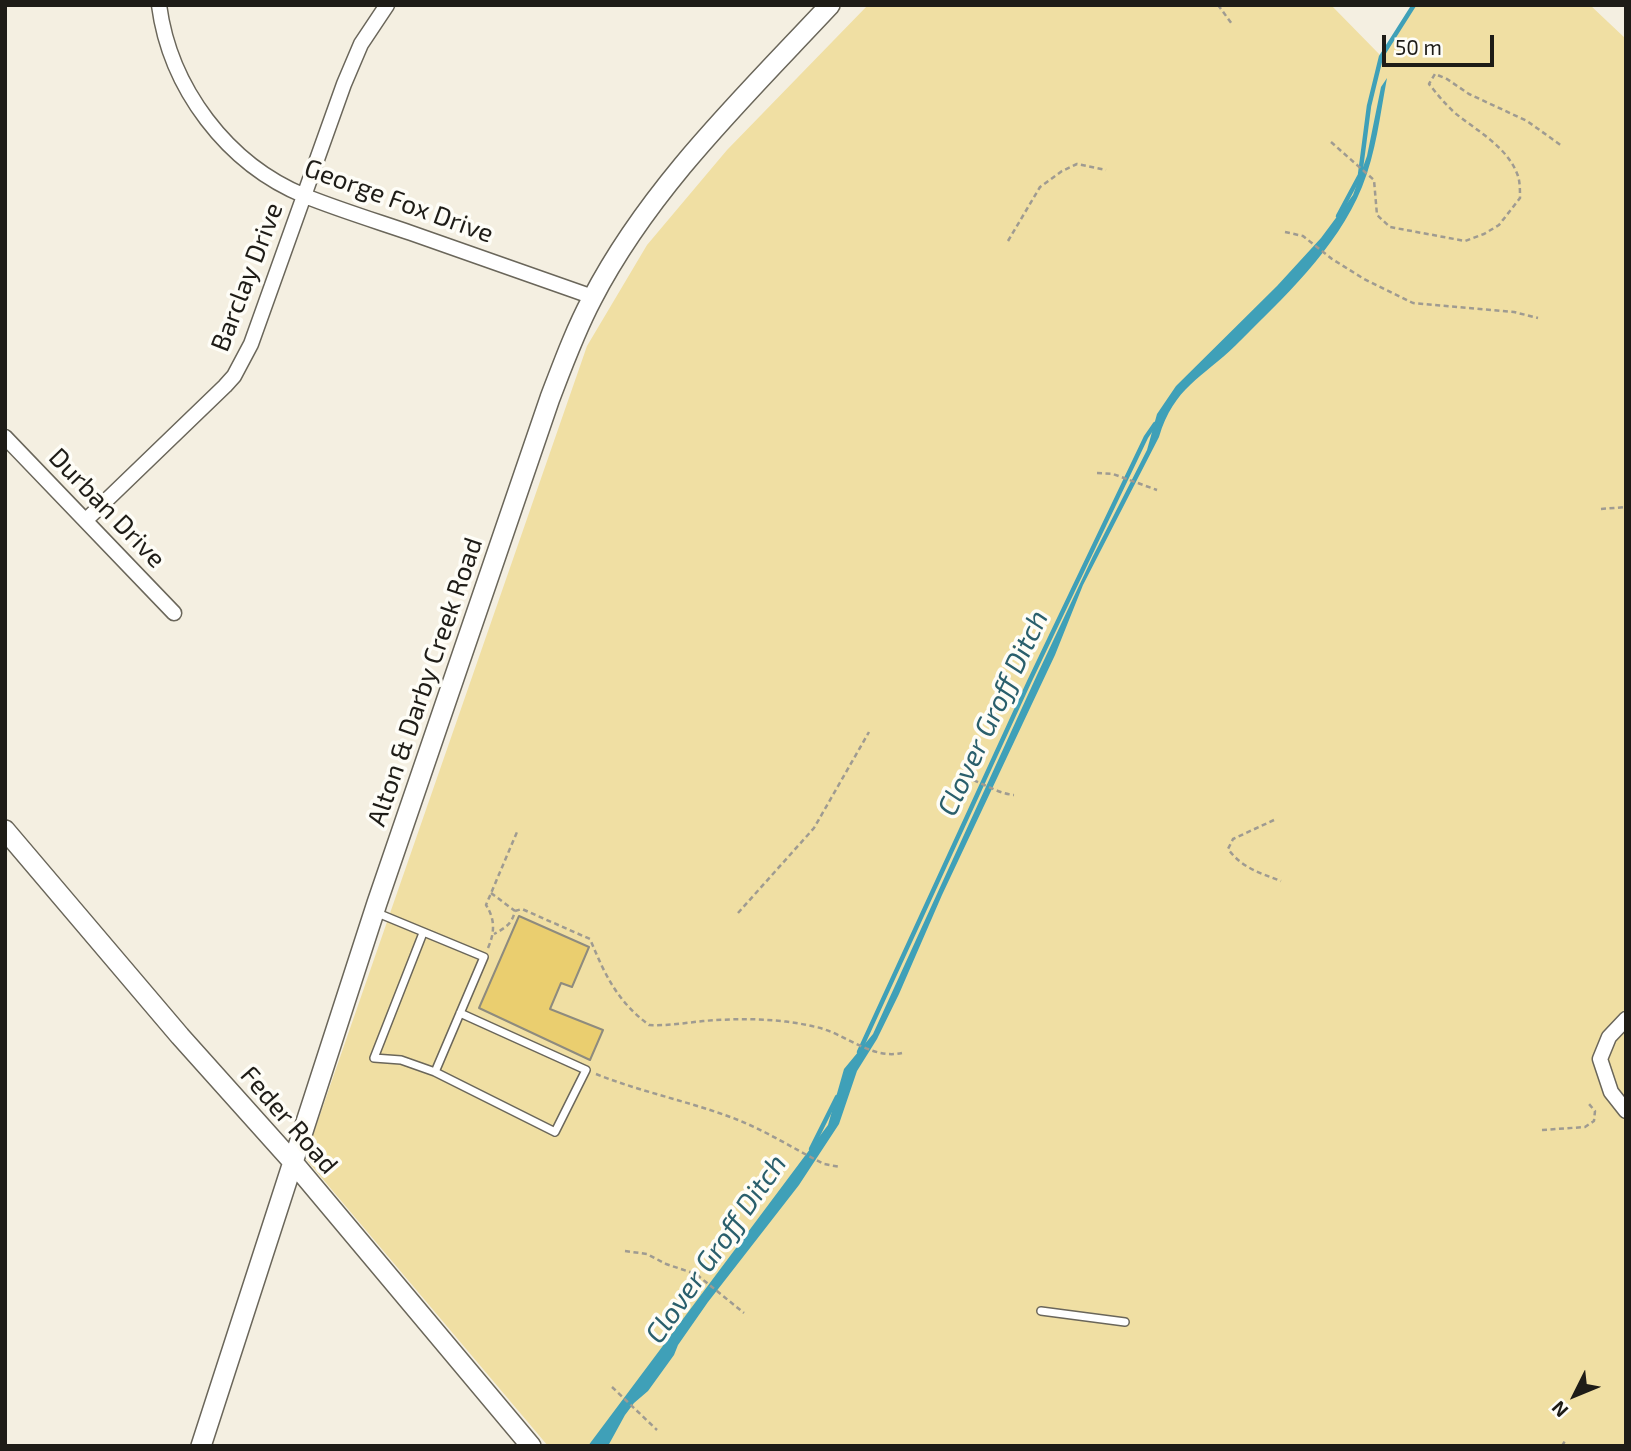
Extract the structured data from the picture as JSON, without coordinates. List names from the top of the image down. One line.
{"streets":{"street":["George Fox Drive","Barclay Drive","Durban Drive","Alton & Darby Creek Road","Feder Road"]},"crossings":[["George Fox Drive","Barclay Drive"],["George Fox Drive","Alton & Darby Creek Road"],["Barclay Drive","Durban Drive"],["Alton & Darby Creek Road","Feder Road"]],"water":["Clover Groff Ditch"],"scale_bar":"50 m","north":"bottom left"}
